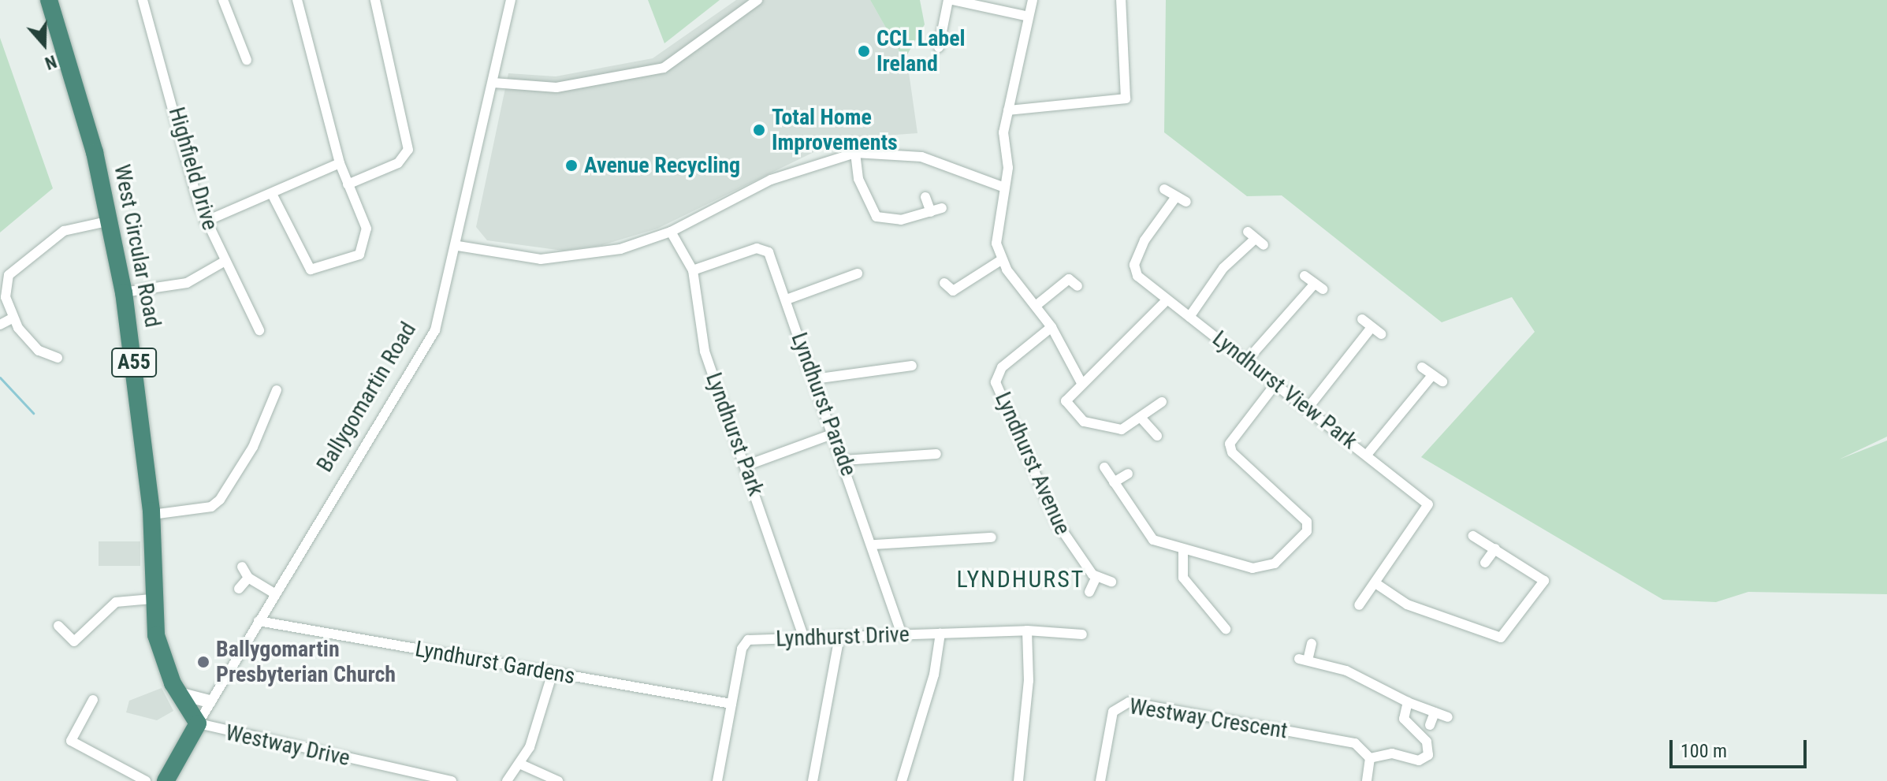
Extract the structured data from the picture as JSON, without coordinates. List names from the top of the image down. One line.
{"streets":{"highway":["West Circular Road","A55","Ballygomartin Road"],"street":["Highfield Drive","Lyndhurst View Park","Lyndhurst Parade","Lyndhurst Park","Lyndhurst Avenue","Lyndhurst Drive","Lyndhurst Gardens","Westway Crescent","Westway Drive"]},"crossings":[["West Circular Road","Ballygomartin Road"],["West Circular Road","Westway Drive"],["Ballygomartin Road","Lyndhurst Gardens"],["Ballygomartin Road","Westway Drive"],["Lyndhurst Parade","Lyndhurst Park"],["Lyndhurst Parade","Lyndhurst Drive"],["Lyndhurst Park","Lyndhurst Drive"],["Lyndhurst Drive","Lyndhurst Gardens"]],"districts":["LYNDHURST"],"places":["CCL Label Ireland","Total Home Improvements","Avenue Recycling","Ballygomartin Presbyterian Church"],"scale_bar":"100 m","north":"bottom"}
